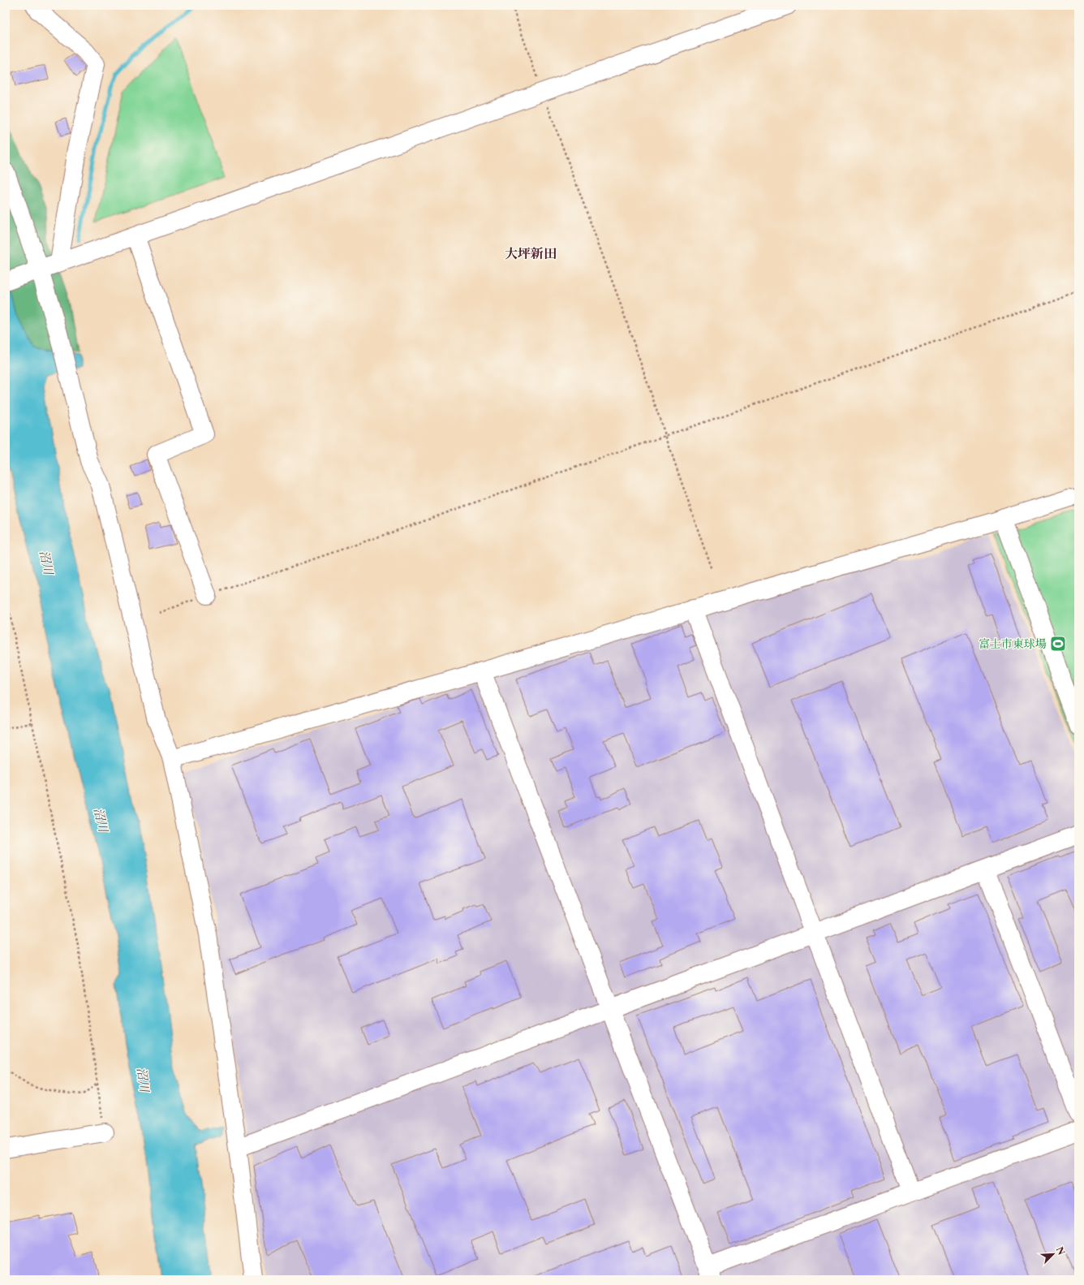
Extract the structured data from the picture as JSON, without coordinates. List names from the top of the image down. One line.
{"districts":["大坪新田"],"water":["沼川"],"places":{"sports":["富士市東球場"]},"north":"top right"}
